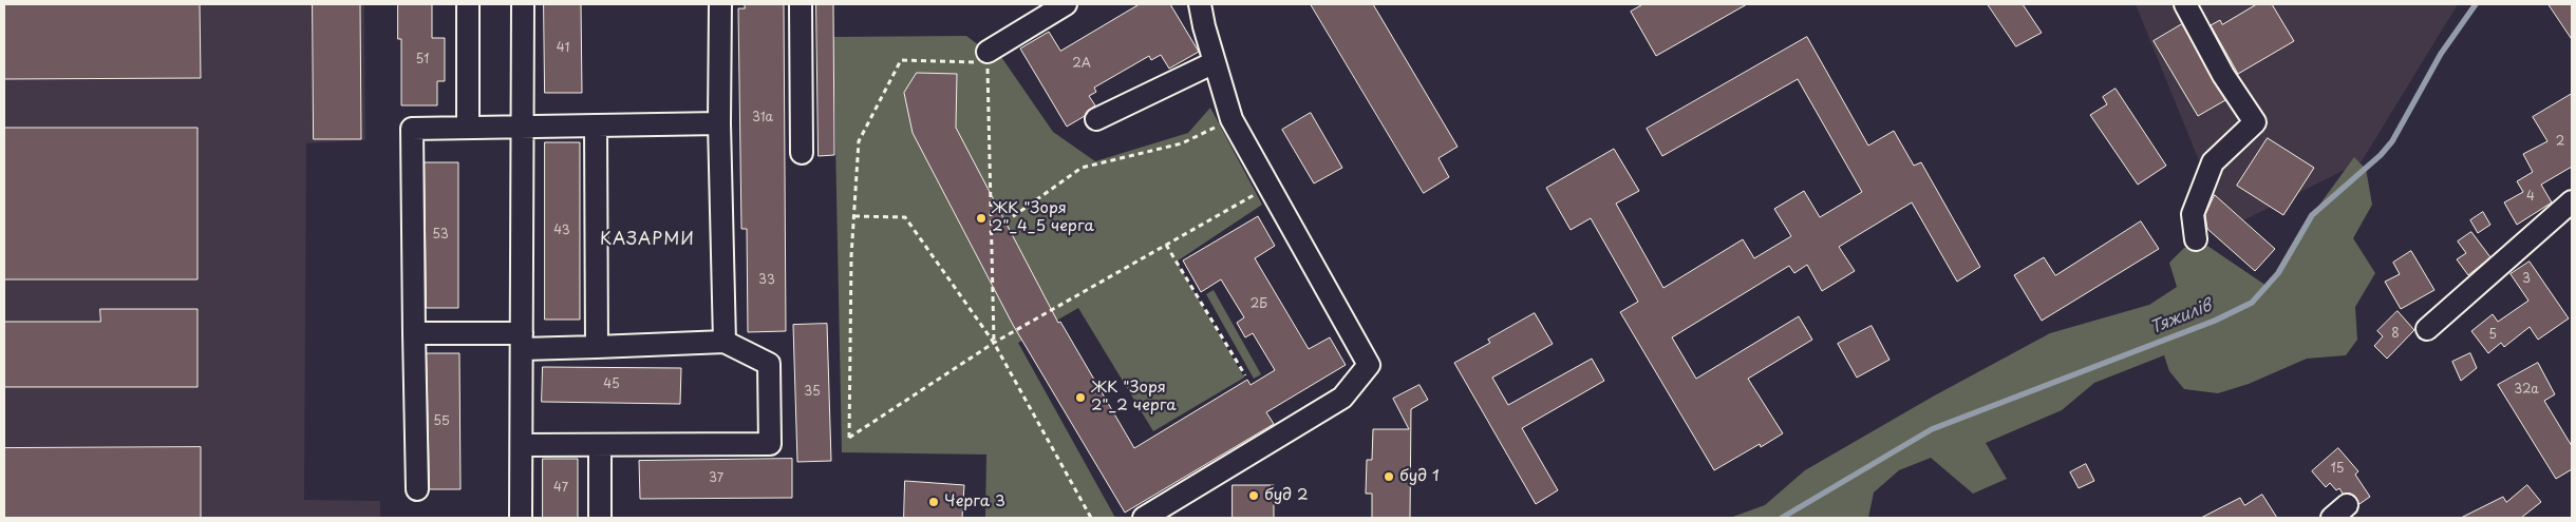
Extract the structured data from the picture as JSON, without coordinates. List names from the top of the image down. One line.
{"districts":["КАЗАРМИ"],"water":["Тяжилів"],"places":["ЖК \"Зоря 2\"_4_5 черга","ЖК \"Зоря 2\"_2 черга","буд 1","буд 2","Черга 3"],"house_numbers":["41","51","2А","31а","2","4","43","53","3","33","2Б","8","5","45","32а","35","55","15","37","47"]}
